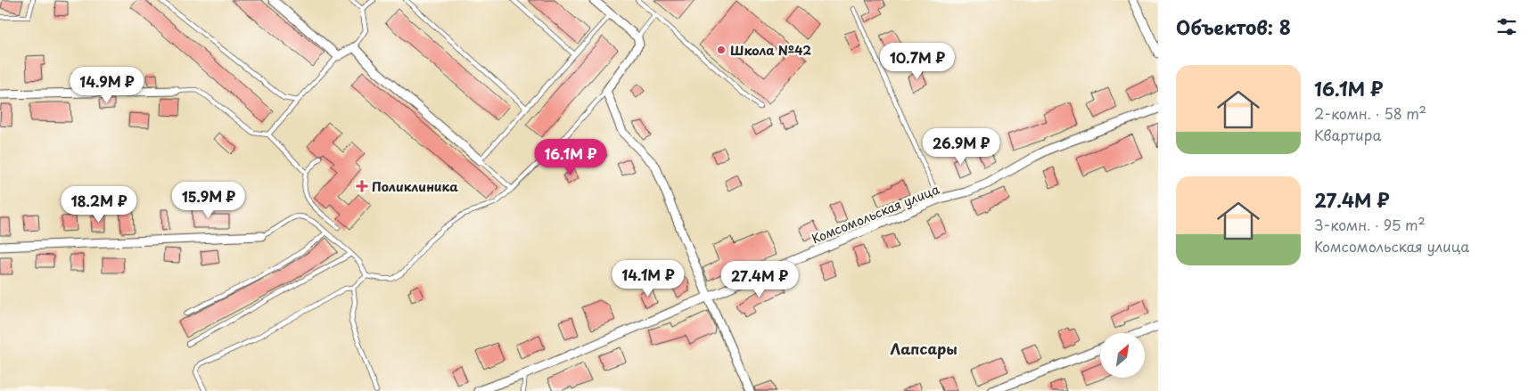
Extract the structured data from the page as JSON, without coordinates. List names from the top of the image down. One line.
{"streets":{"street":["Комсомольская улица"]},"districts":["Лапсары"],"places":{"other":["Школа №42"],"health":["Поликлиника"]},"north":"top right","page":{"heading":"Объектов: 8","price":["10.7M ₽","14.9M ₽","26.9M ₽","16.1M ₽","15.9M ₽","18.2M ₽","14.1M ₽","27.4M ₽"],"list":[{"name":"16.1M ₽","note":"2-комн. · 58 m² · Квартира"},{"name":"27.4M ₽","note":"3-комн. · 95 m² · Комсомольская улица"}]}}
